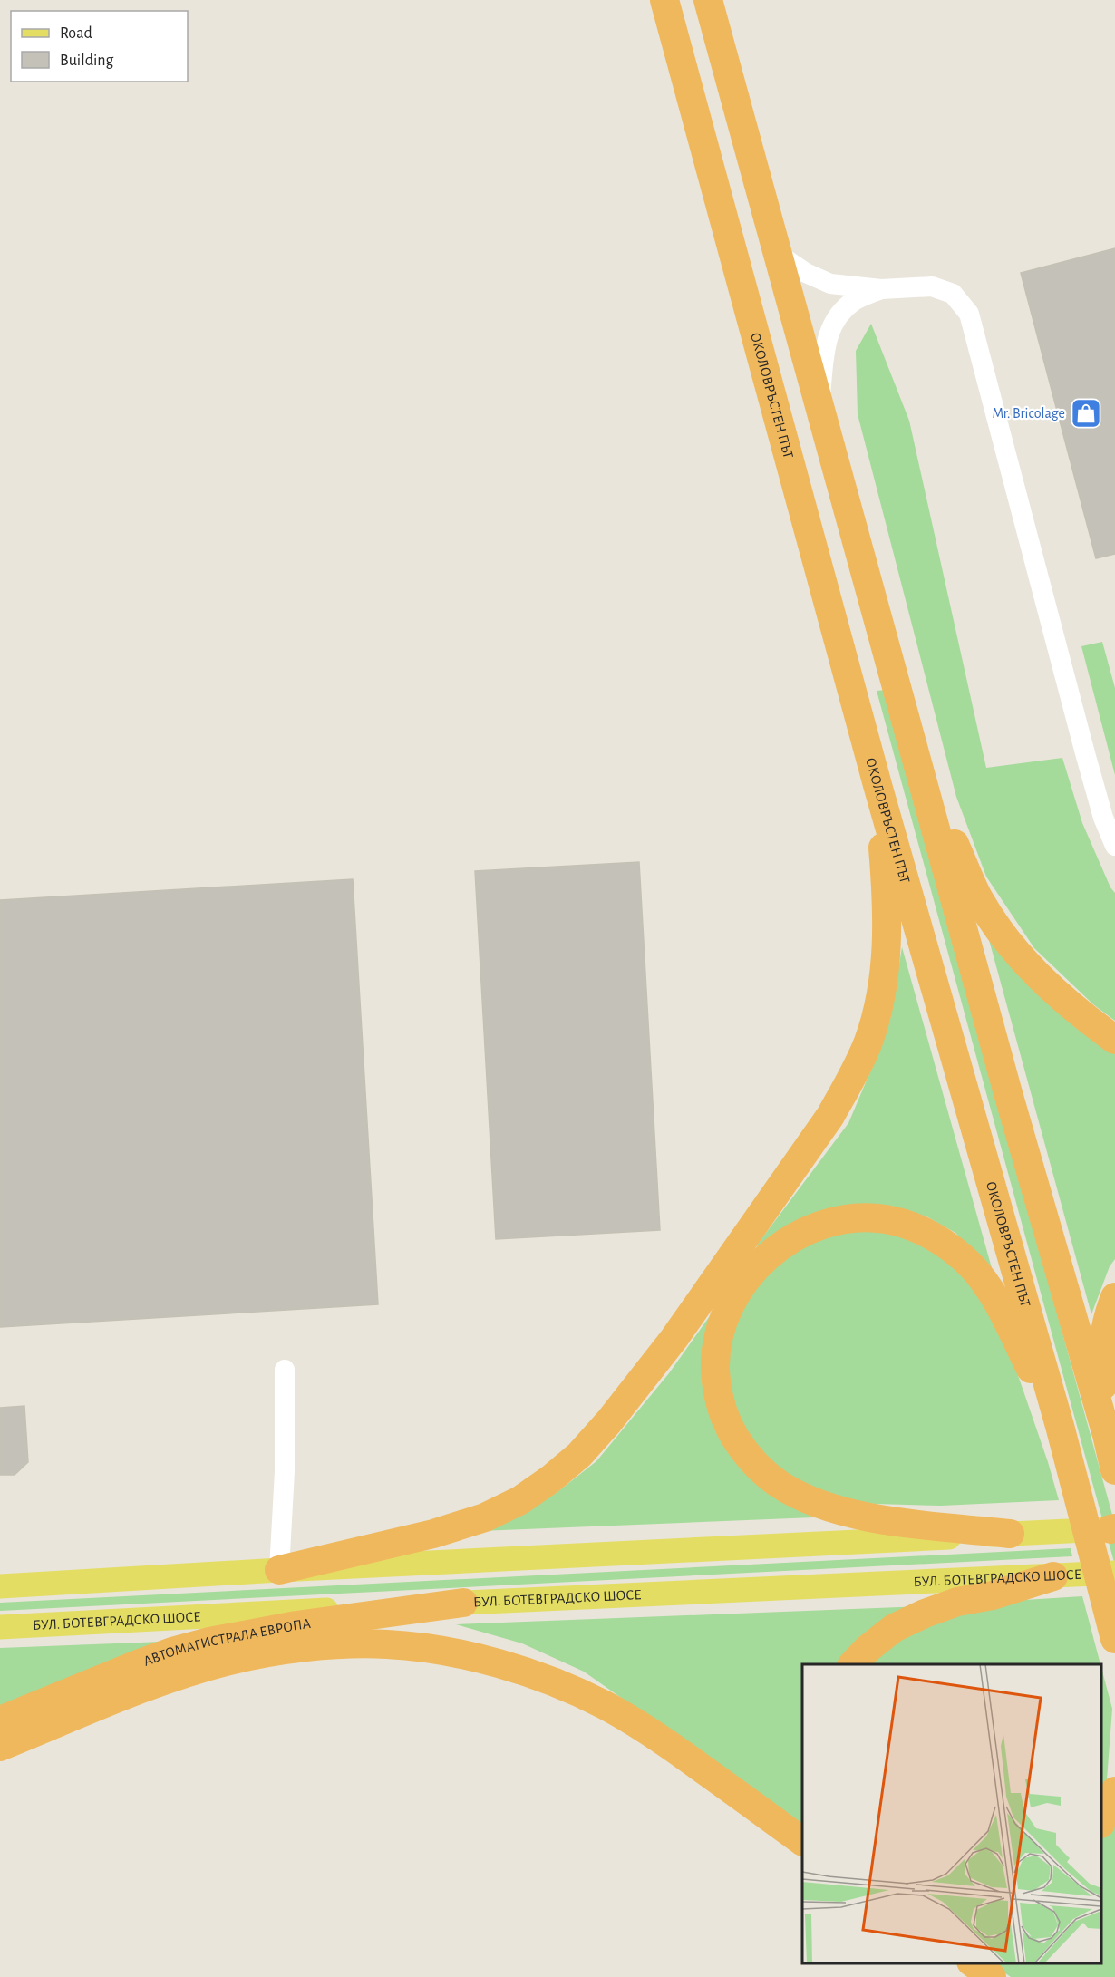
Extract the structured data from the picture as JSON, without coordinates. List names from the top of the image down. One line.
{"streets":{"highway":["ОКОЛОВРЪСТЕН ПЪТ","АВТОМАГИСТРАЛА ЕВРОПА"],"main road":["БУЛ. БОТЕВГРАДСКО ШОСЕ"]},"crossings":[["БУЛ. БОТЕВГРАДСКО ШОСЕ","АВТОМАГИСТРАЛА ЕВРОПА"]],"places":{"shop":["Mr. Bricolage"]},"legend":["Road","Building"]}
